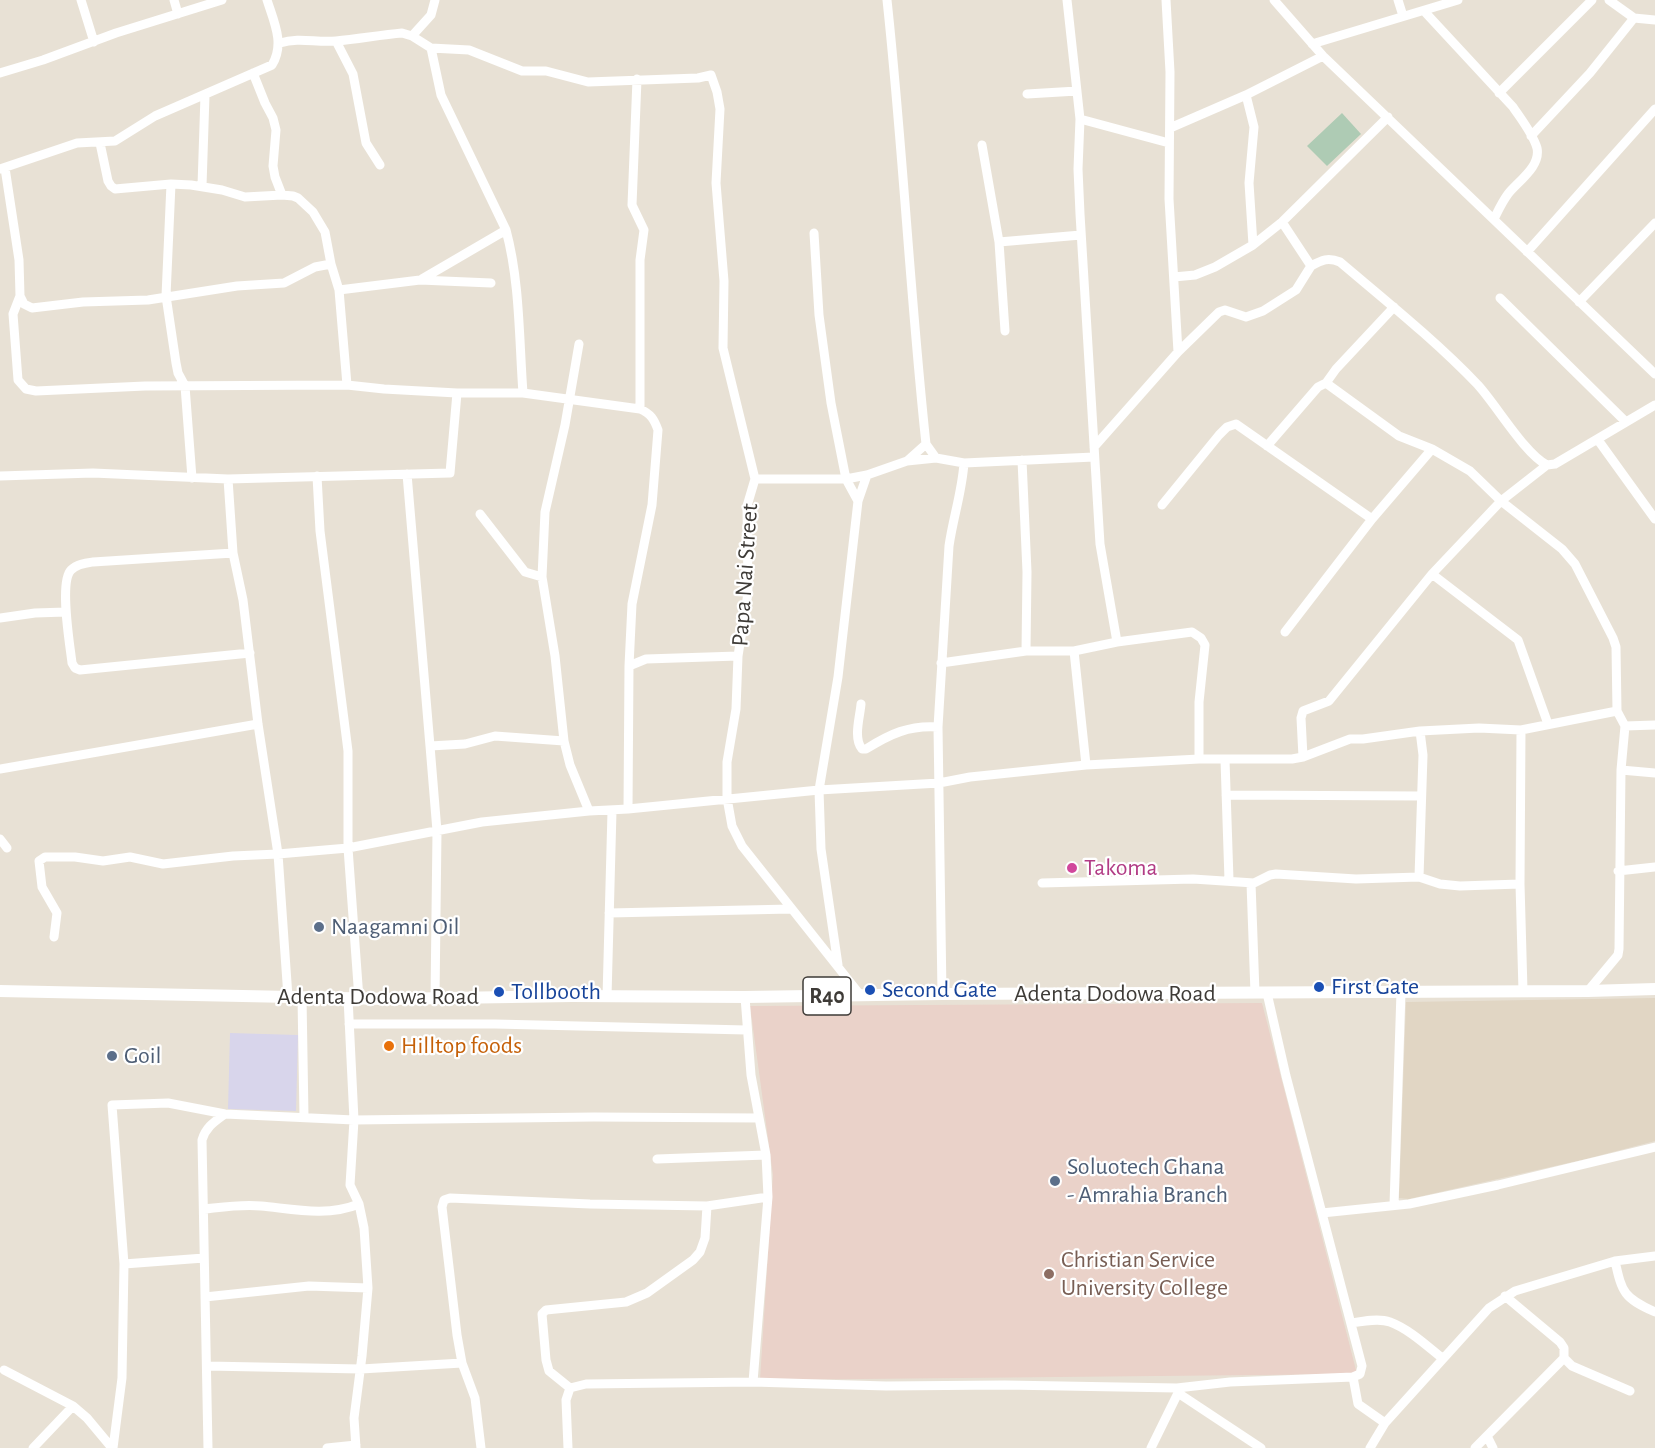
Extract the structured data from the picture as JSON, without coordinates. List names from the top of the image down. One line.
{"streets":{"main road":["Adenta Dodowa Road","R40"],"street":["Papa Nai Street"]},"crossings":[["Papa Nai Street","Adenta Dodowa Road"]],"places":["Takoma","Naagamni Oil","First Gate","Second Gate","Tollbooth","Hilltop foods","Goil","Soluotech Ghana - Amrahia Branch","Christian Service University College"]}
